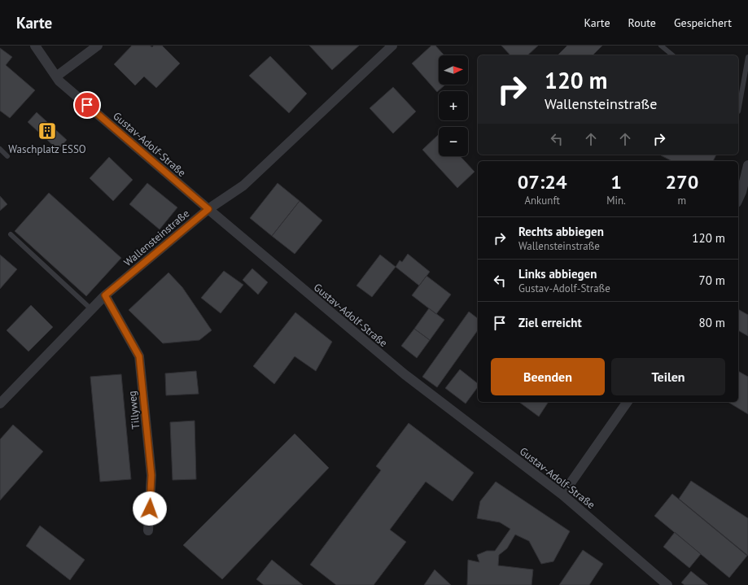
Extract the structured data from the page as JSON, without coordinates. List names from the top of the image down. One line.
{"streets":{"street":["Gustav-Adolf-Straße","Wallensteinstraße","Tillyweg"]},"crossings":[["Gustav-Adolf-Straße","Wallensteinstraße"],["Wallensteinstraße","Tillyweg"]],"places":{"building":["Waschplatz ESSO"]},"north":"right","page":{"header":"Karte","nav":["Karte","Route","Gespeichert"],"map_buttons":["+","−"],"turn":["120 m","Wallensteinstraße"],"eta":["07:24","Ankunft","1","Min.","270","m"],"list":[{"name":"Rechts abbiegen","note":"Wallensteinstraße","value":"120 m"},{"name":"Links abbiegen","note":"Gustav-Adolf-Straße","value":"70 m"},{"name":"Ziel erreicht","value":"80 m"}],"buttons":["Beenden","Teilen"]}}
